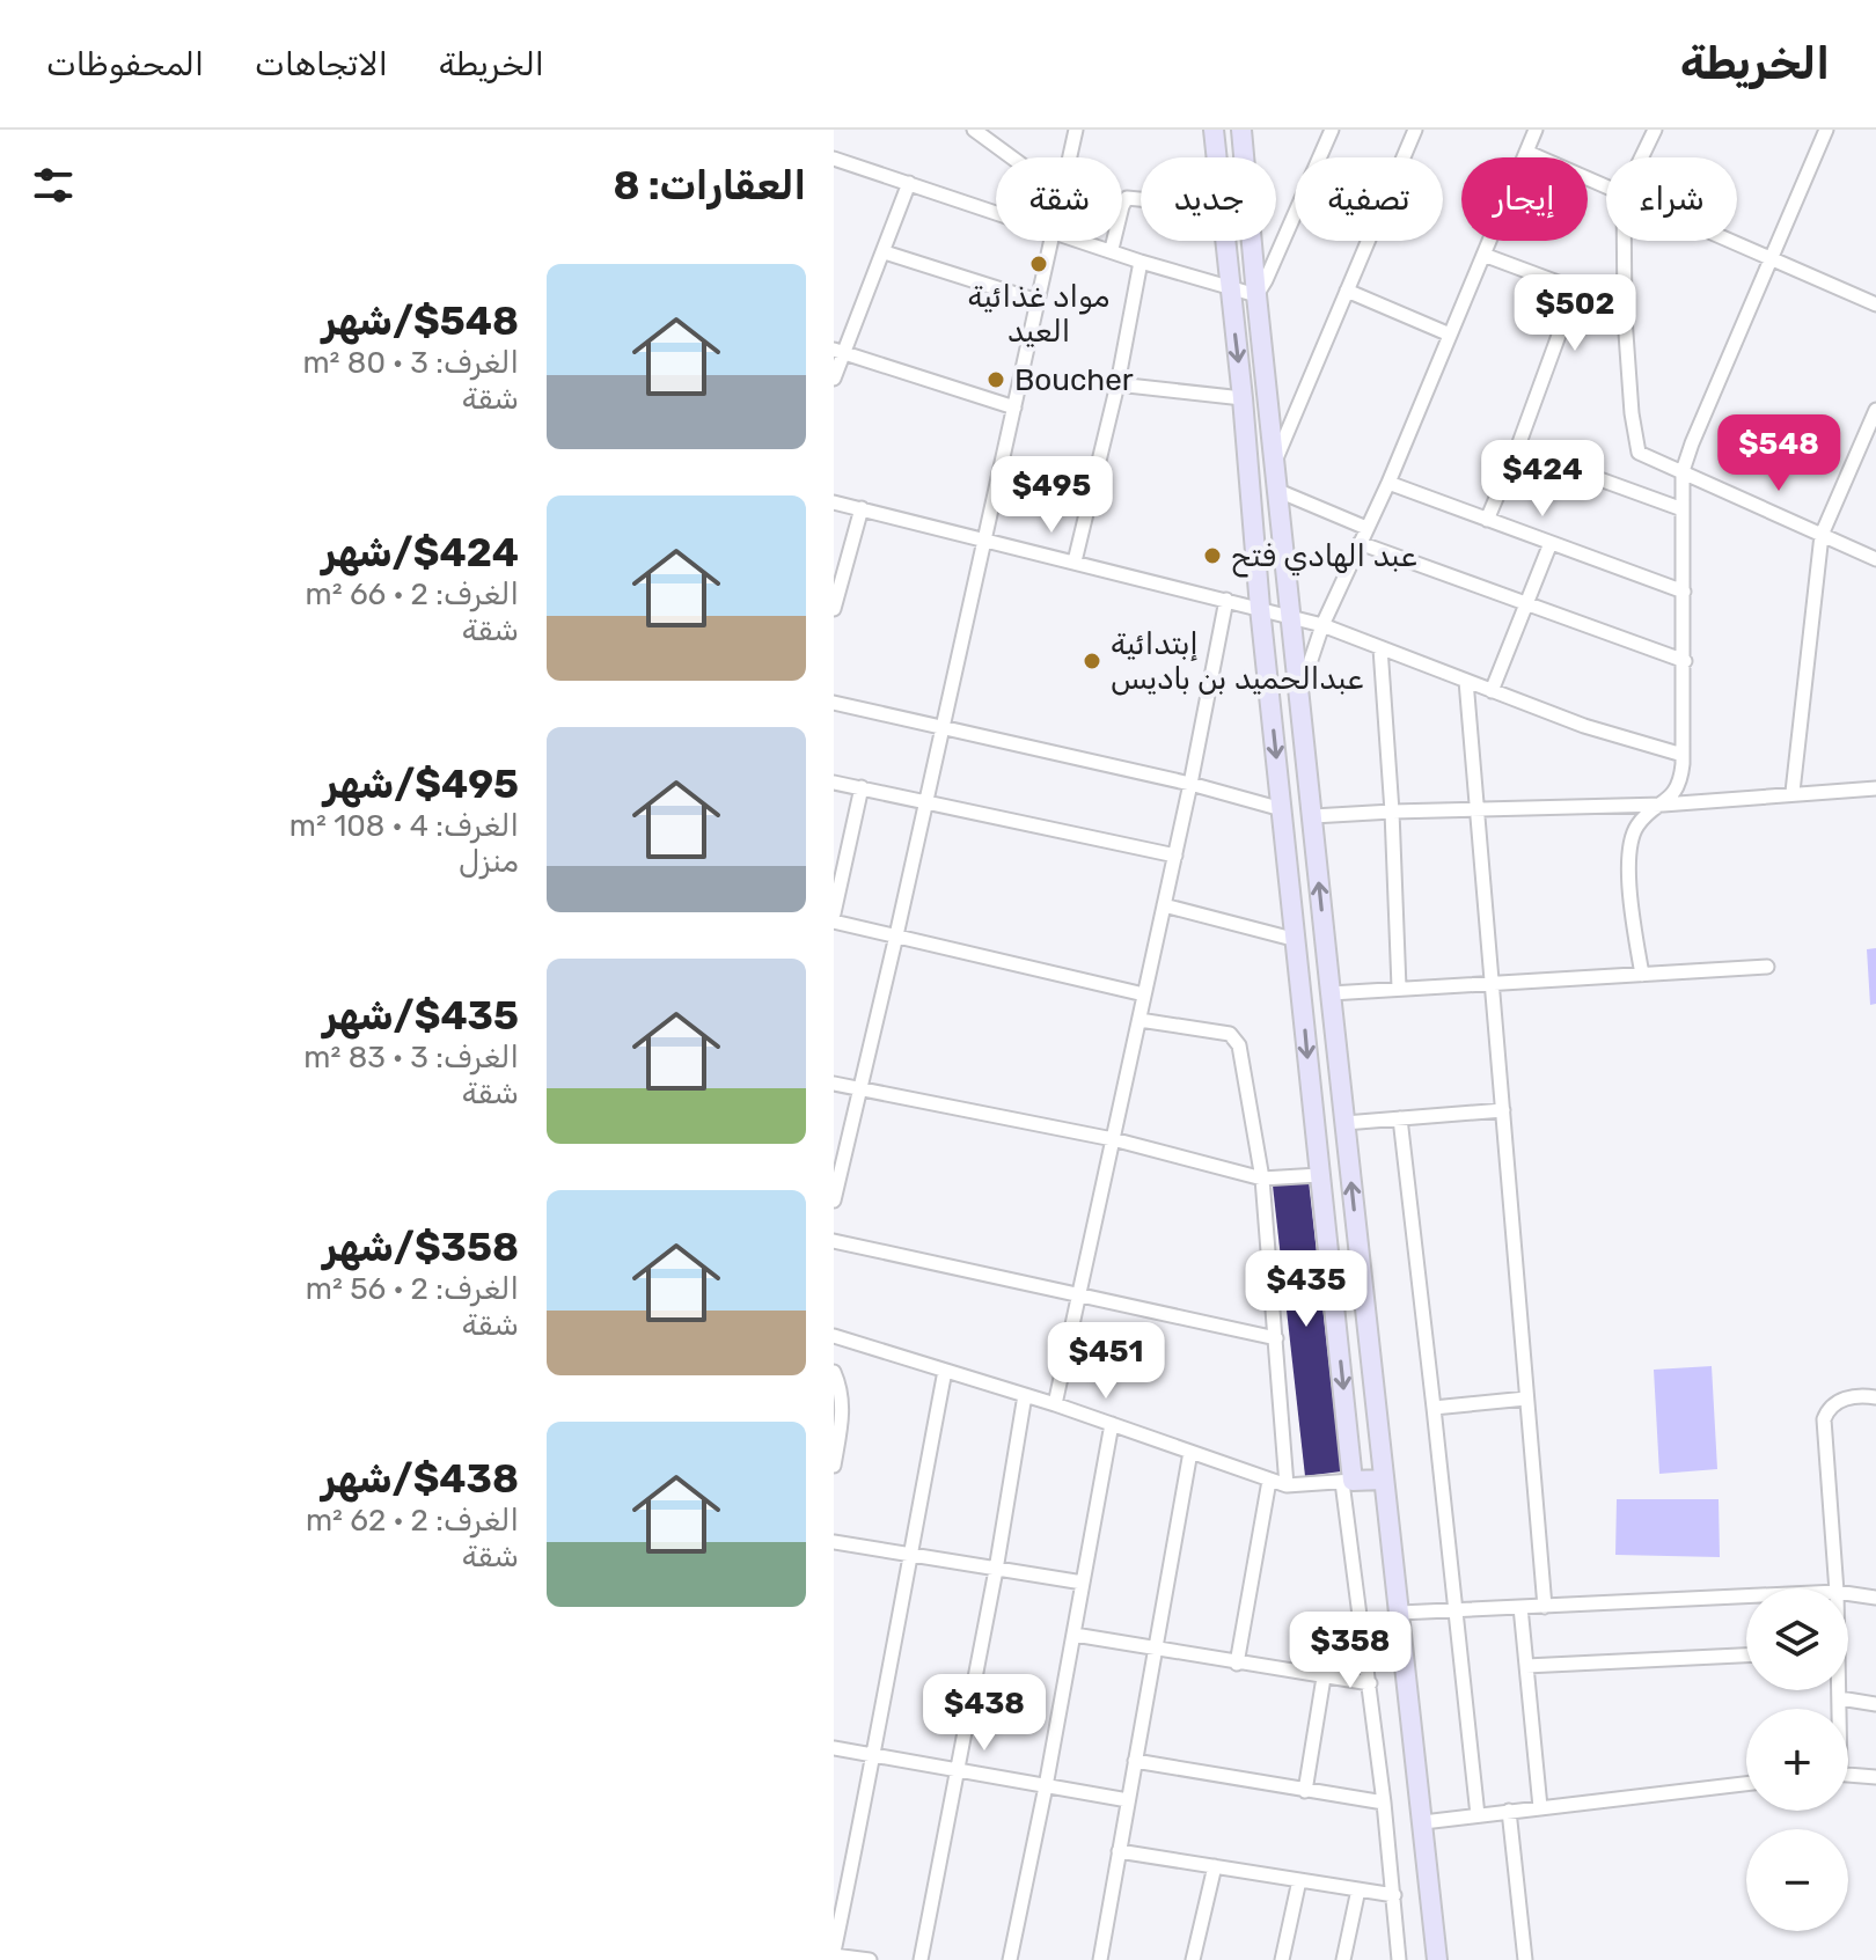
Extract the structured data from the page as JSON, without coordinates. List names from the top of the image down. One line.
{"places":["مواد غذائية العيد","Boucher","عبد الهادي فتح","إبتدائية عبدالحميد بن باديس"],"page":{"header":"الخريطة","nav":["الخريطة","الاتجاهات","المحفوظات"],"heading":"العقارات: 8","chip":["شراء","إيجار","تصفية","جديد","شقة"],"list":[{"name":"$548/شهر","note":"الغرف: 3 · 80 m² · شقة"},{"name":"$424/شهر","note":"الغرف: 2 · 66 m² · شقة"},{"name":"$495/شهر","note":"الغرف: 4 · 108 m² · منزل"},{"name":"$435/شهر","note":"الغرف: 3 · 83 m² · شقة"},{"name":"$358/شهر","note":"الغرف: 2 · 56 m² · شقة"},{"name":"$438/شهر","note":"الغرف: 2 · 62 m² · شقة"}],"price":["$502","$548","$424","$495","$435","$451","$358","$438"],"map_buttons":["+","−"]}}
